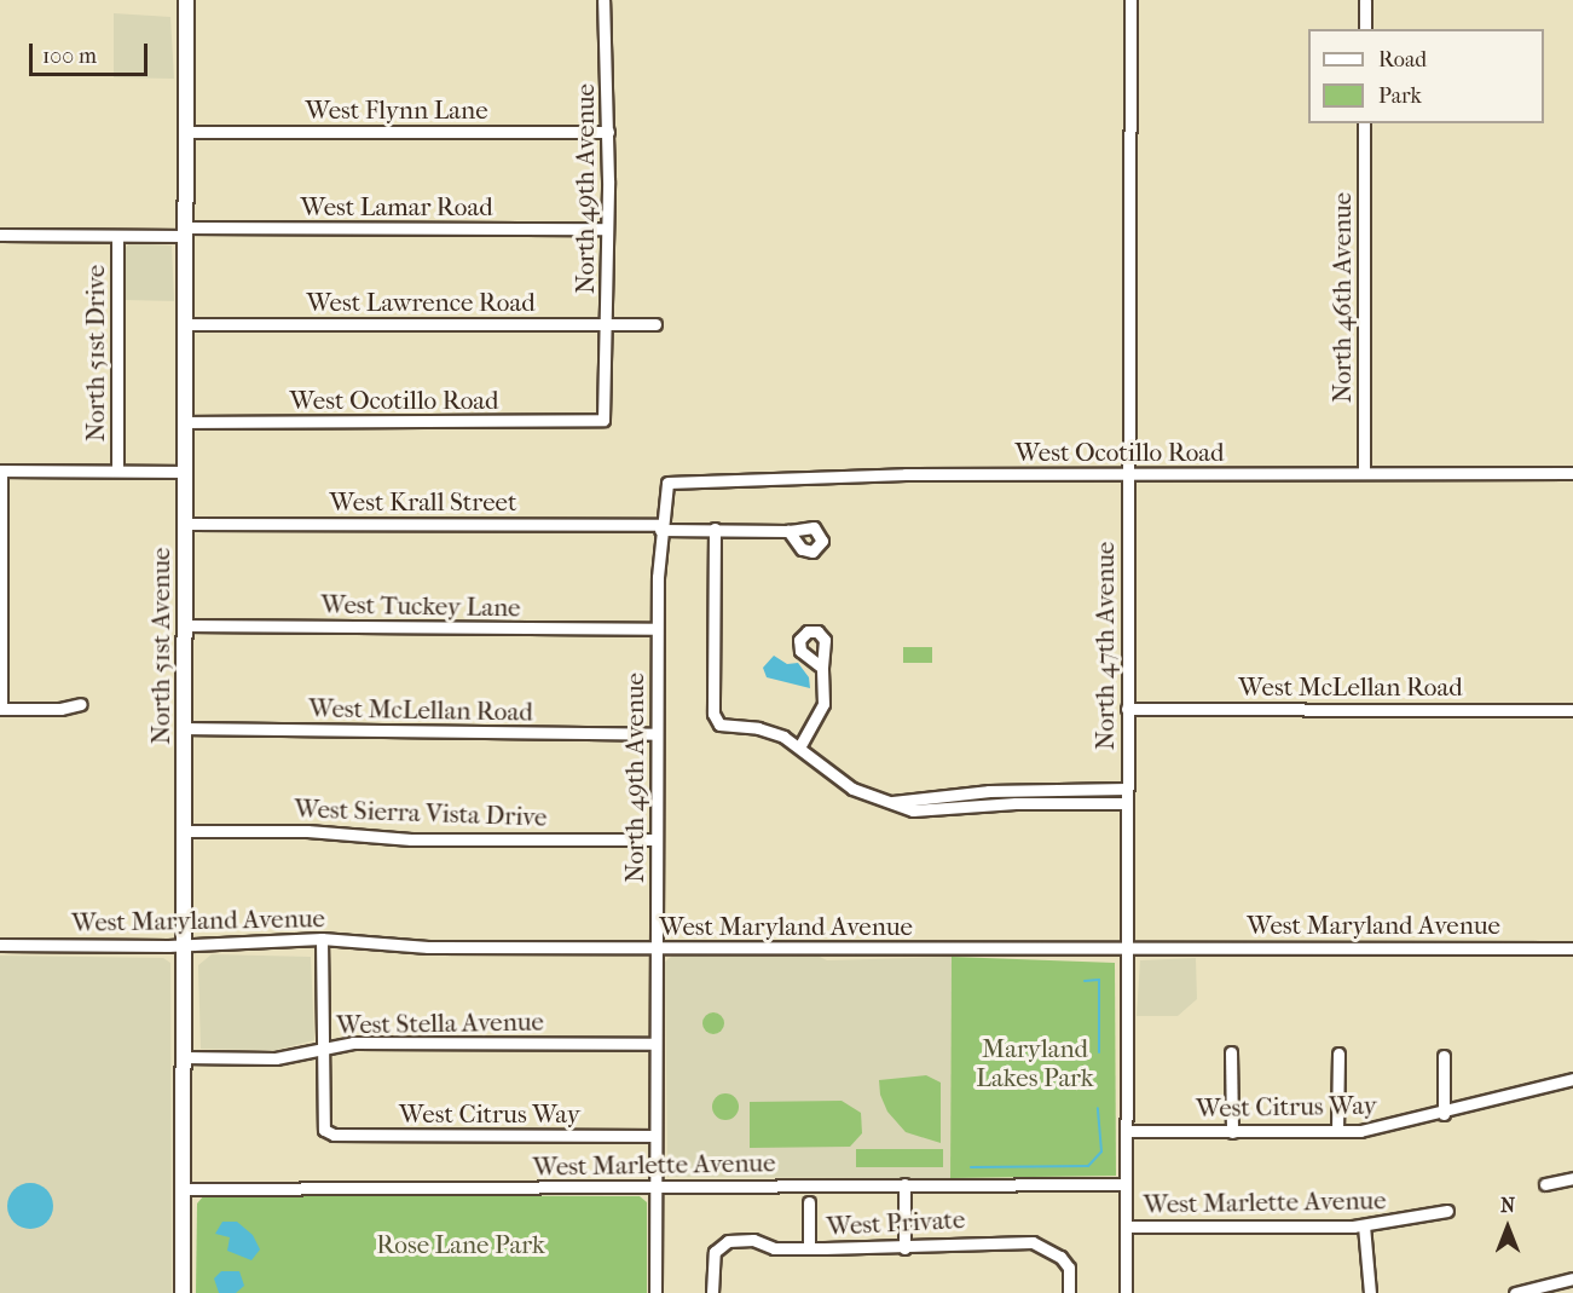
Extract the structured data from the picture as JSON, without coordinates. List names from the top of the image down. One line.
{"streets":{"main road":["North 51st Avenue"],"street":["West Flynn Lane","North 49th Avenue","West Lamar Road","North 46th Avenue","West Lawrence Road","North 51st Drive","West Ocotillo Road","West Krall Street","West Tuckey Lane","North 47th Avenue","West McLellan Road","West Sierra Vista Drive","West Maryland Avenue","West Stella Avenue","West Citrus Way","West Marlette Avenue","West Private"]},"crossings":[["West Flynn Lane","North 49th Avenue"],["West Flynn Lane","North 51st Avenue"],["North 49th Avenue","West Lamar Road"],["North 49th Avenue","West Lawrence Road"],["North 49th Avenue","West Ocotillo Road"],["North 49th Avenue","West Krall Street"],["North 49th Avenue","West Tuckey Lane"],["North 49th Avenue","West McLellan Road"],["North 49th Avenue","West Sierra Vista Drive"],["North 49th Avenue","West Maryland Avenue"],["North 49th Avenue","West Stella Avenue"],["North 49th Avenue","West Citrus Way"],["North 49th Avenue","West Marlette Avenue"],["West Lamar Road","North 51st Drive"],["West Lamar Road","North 51st Avenue"],["North 46th Avenue","West Ocotillo Road"],["West Lawrence Road","North 51st Avenue"],["West Ocotillo Road","North 51st Avenue"],["West Ocotillo Road","North 47th Avenue"],["West Krall Street","North 51st Avenue"],["West Tuckey Lane","North 51st Avenue"],["North 51st Avenue","West McLellan Road"],["North 51st Avenue","West Sierra Vista Drive"],["North 51st Avenue","West Maryland Avenue"],["North 51st Avenue","West Stella Avenue"],["North 51st Avenue","West Marlette Avenue"],["North 47th Avenue","West McLellan Road"],["North 47th Avenue","West Maryland Avenue"],["North 47th Avenue","West Citrus Way"],["North 47th Avenue","West Marlette Avenue"],["West Stella Avenue","West Citrus Way"]],"parks":["Maryland Lakes Park","Rose Lane Park"],"legend":["Road","Park"],"scale_bar":"100 m","north":"top"}
